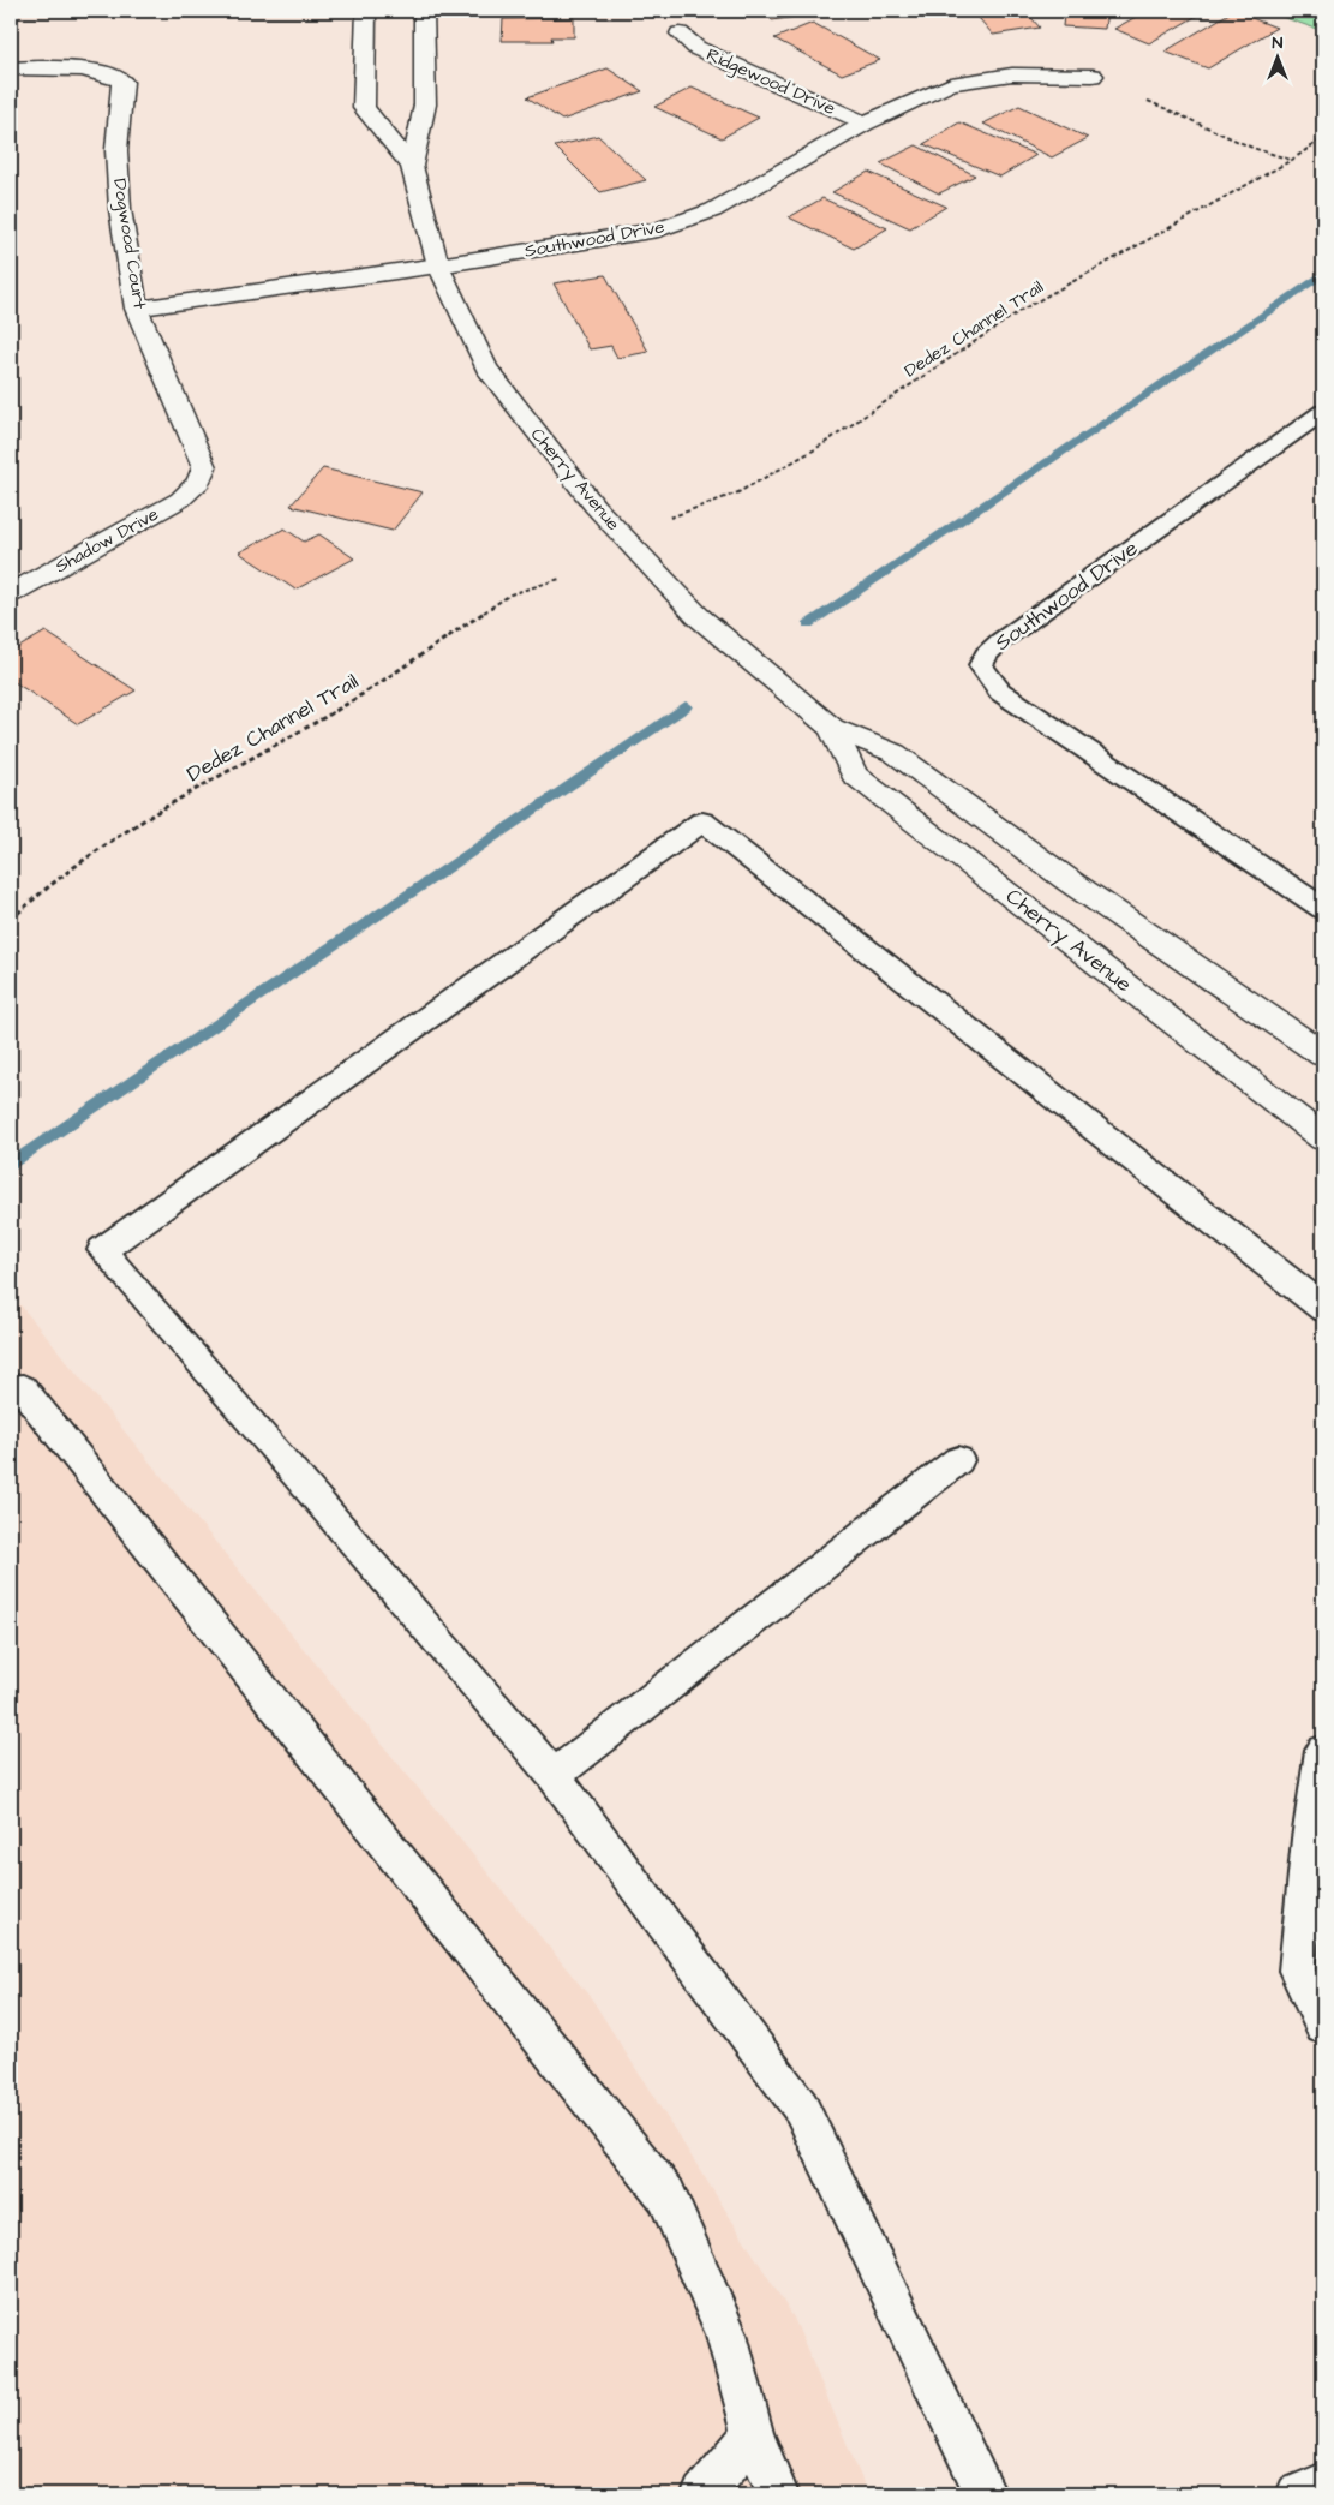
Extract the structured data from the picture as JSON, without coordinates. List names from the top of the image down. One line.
{"streets":{"main road":["Ridgewood Drive","Southwood Drive","Dogwood Court","Cherry Avenue","Shadow Drive"],"path":["Dedez Channel Trail"]},"crossings":[["Ridgewood Drive","Southwood Drive"],["Southwood Drive","Dogwood Court"],["Southwood Drive","Cherry Avenue"],["Dogwood Court","Shadow Drive"]],"north":"top"}
